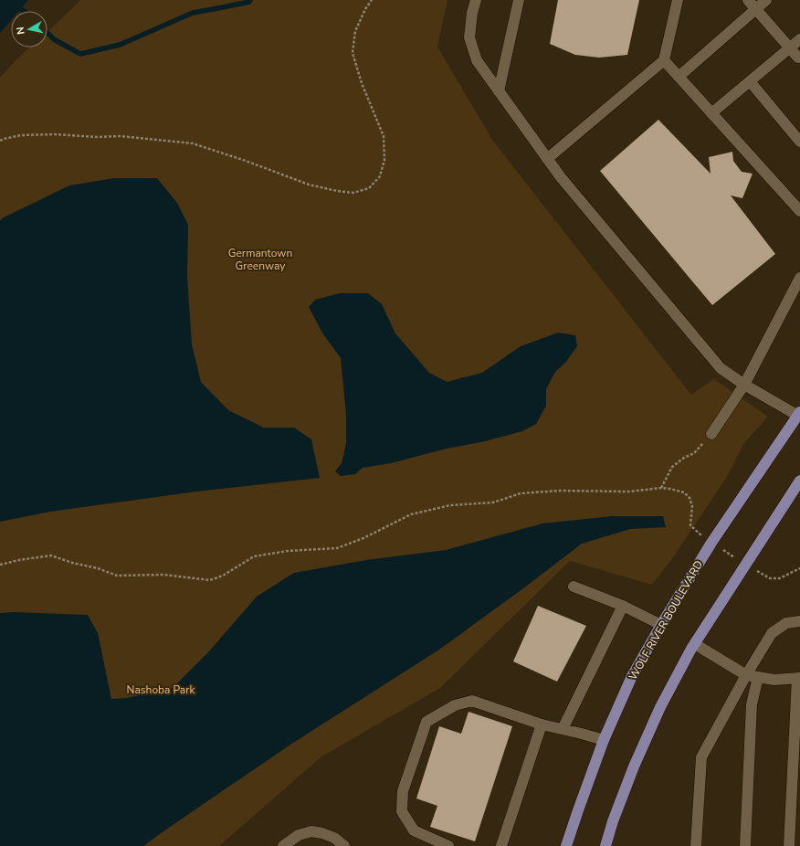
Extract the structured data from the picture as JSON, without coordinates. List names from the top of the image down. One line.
{"streets":{"main road":["WOLF RIVER BOULEVARD"]},"parks":["Germantown Greenway","Nashoba Park"],"north":"left"}
